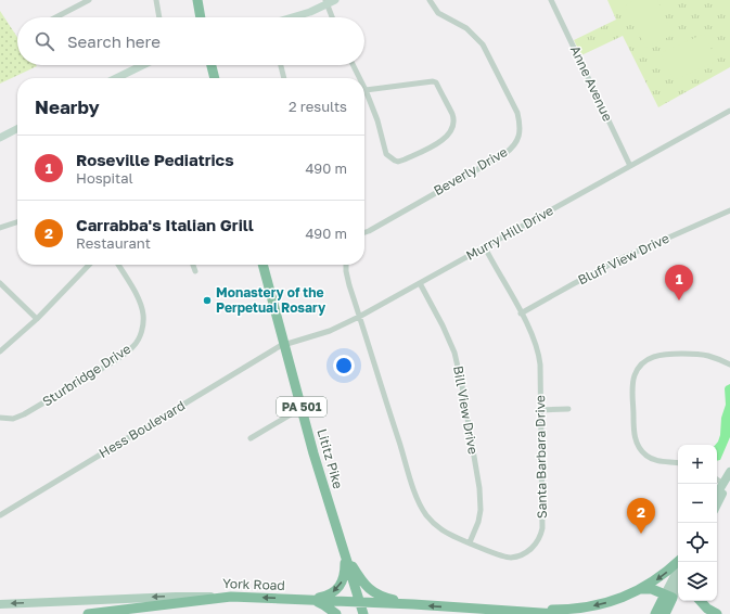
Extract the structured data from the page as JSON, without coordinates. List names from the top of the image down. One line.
{"streets":{"highway":["PA 501","Lititz Pike","York Road"],"street":["Anne Avenue","Beverly Drive","Murry Hill Drive","Bluff View Drive","Sturbridge Drive","Bill View Drive","Hess Boulevard","Santa Barbara Drive"]},"crossings":[["Anne Avenue","Murry Hill Drive"],["Murry Hill Drive","Bill View Drive"],["Murry Hill Drive","Hess Boulevard"],["Murry Hill Drive","Santa Barbara Drive"],["Murry Hill Drive","Lititz Pike"],["Bluff View Drive","Santa Barbara Drive"],["Bill View Drive","Santa Barbara Drive"],["Hess Boulevard","Lititz Pike"],["Lititz Pike","York Road"]],"places":["Monastery of the Perpetual Rosary"],"page":{"search":"Search here","heading":["Nearby","2 results"],"list":[{"mark":"1","name":"Roseville Pediatrics","note":"Hospital","value":"490 m"},{"mark":"2","name":"Carrabba's Italian Grill","note":"Restaurant","value":"490 m"}],"pins":["1","2"],"map_buttons":["+","−"]}}
